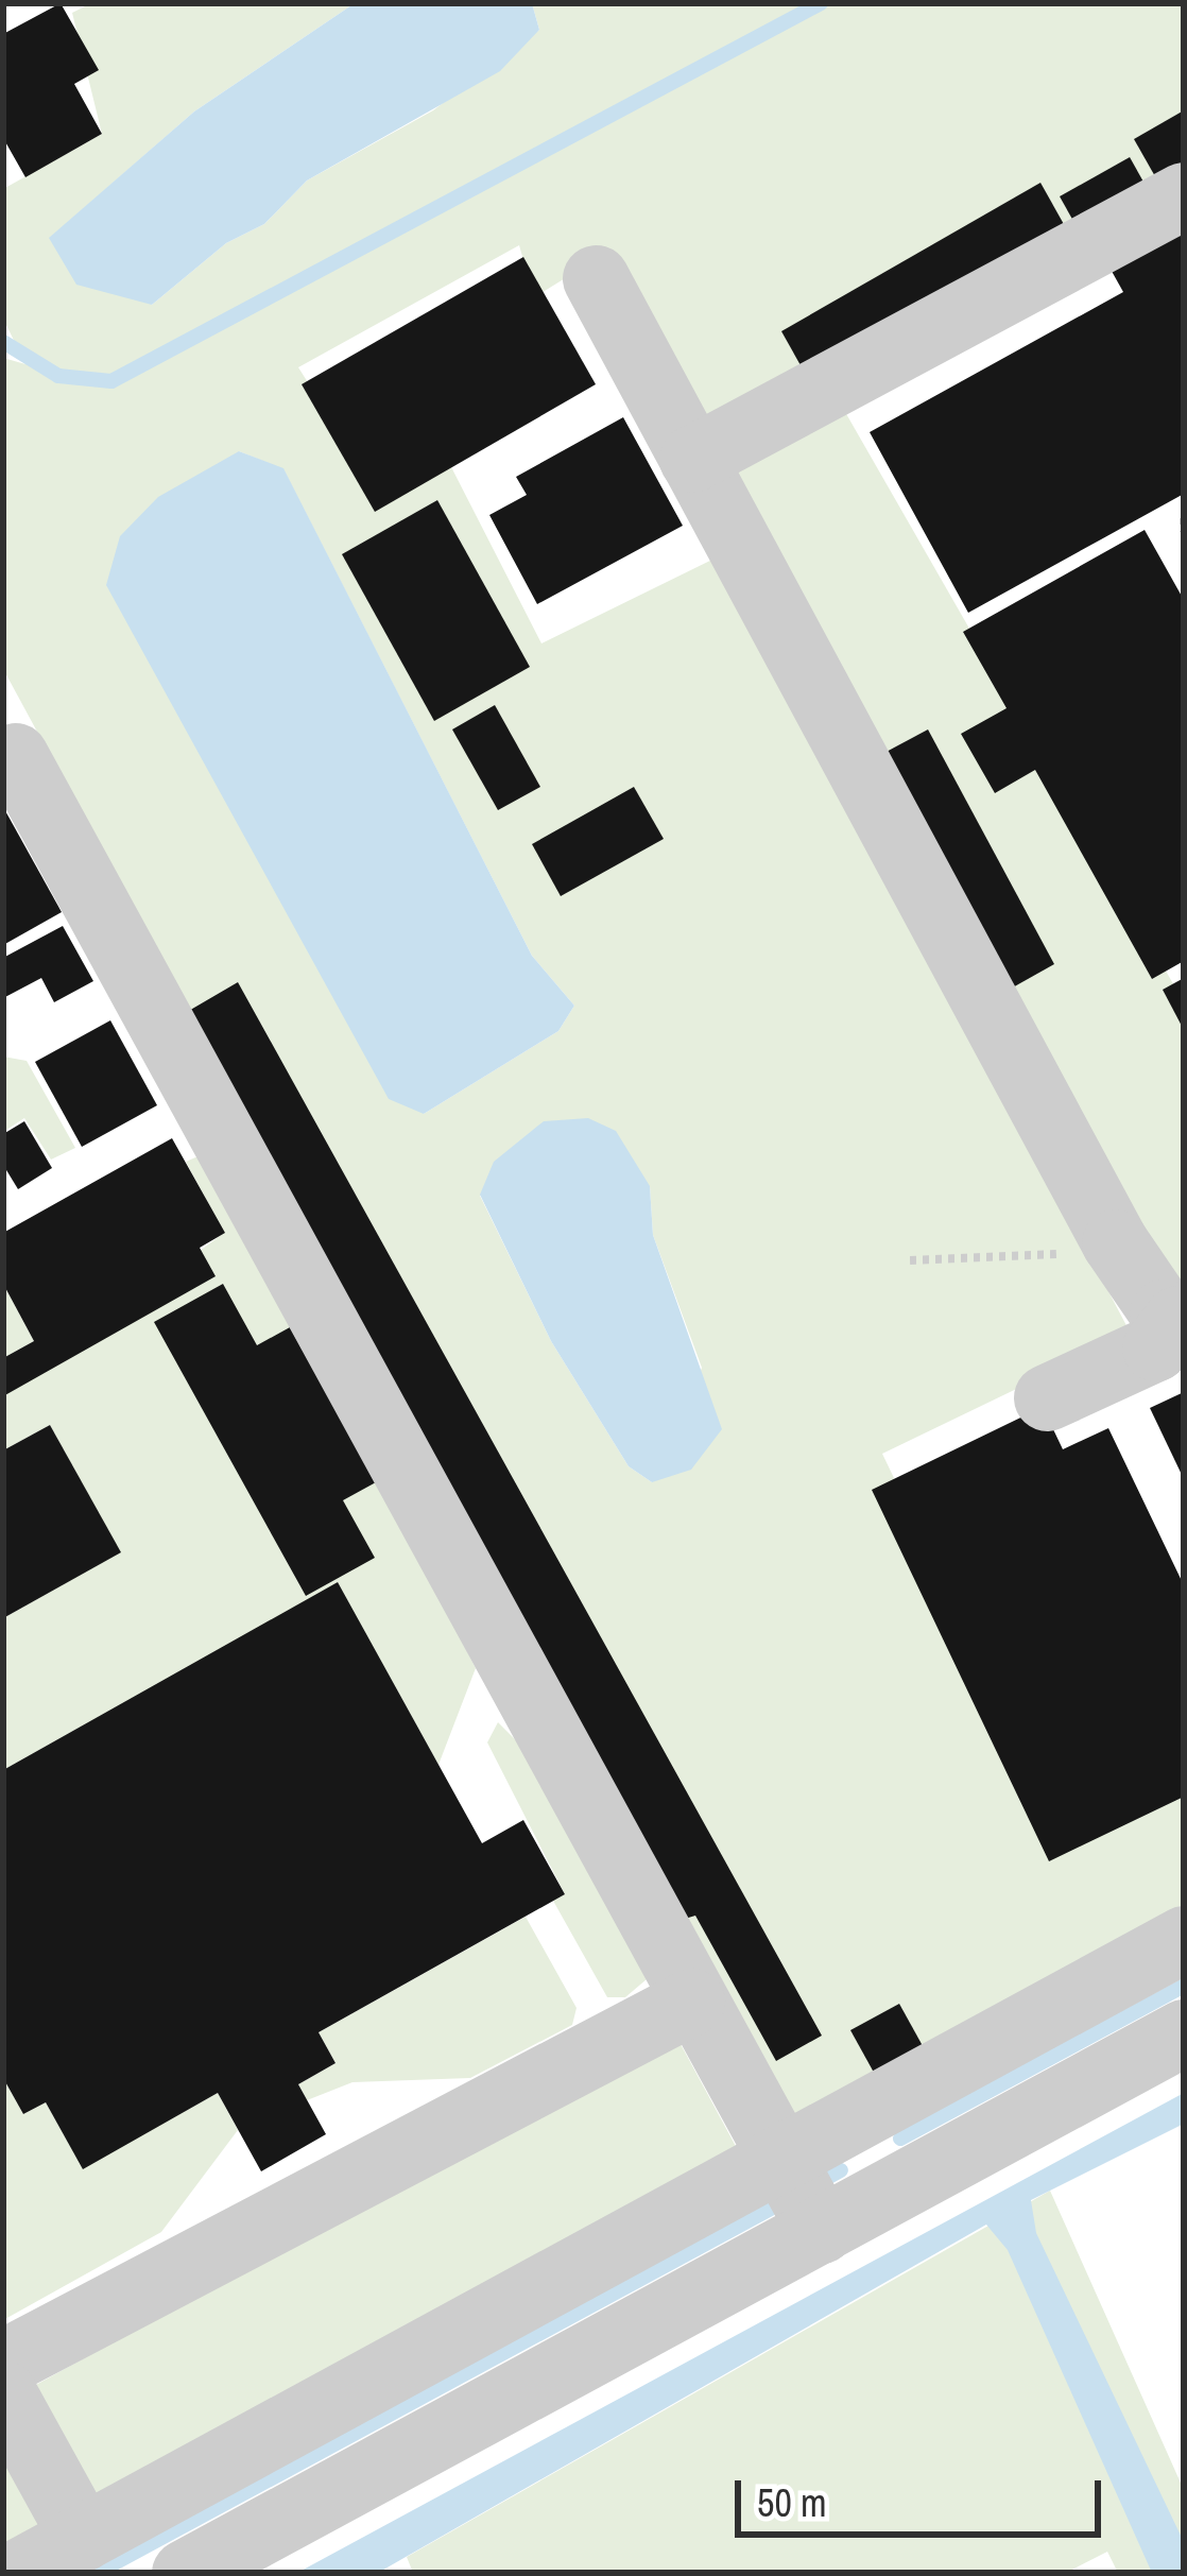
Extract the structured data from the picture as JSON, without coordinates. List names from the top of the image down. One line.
{"scale_bar":"50 m"}
